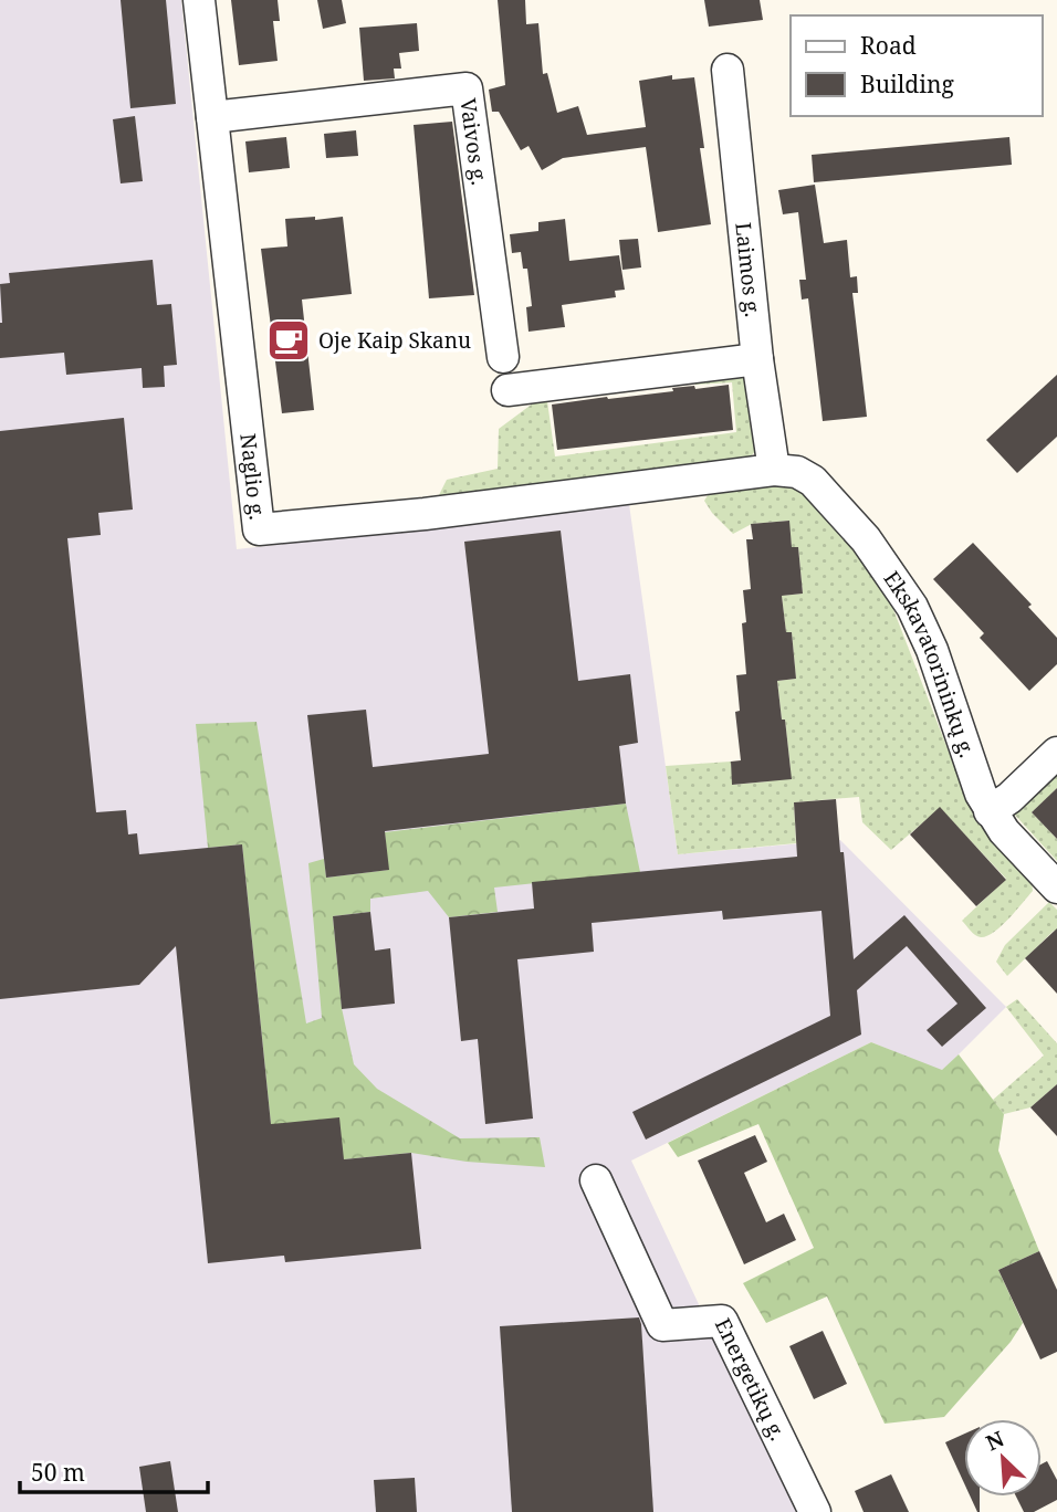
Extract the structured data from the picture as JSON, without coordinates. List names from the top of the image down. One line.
{"streets":{"street":["Vaivos g.","Laimos g.","Naglio g.","Ekskavatorininkų g.","Energetikų g."]},"crossings":[["Vaivos g.","Naglio g."],["Laimos g.","Naglio g."],["Laimos g.","Ekskavatorininkų g."],["Naglio g.","Ekskavatorininkų g."]],"places":{"cafe":["Oje Kaip Skanu"]},"legend":["Road","Building"],"scale_bar":"50 m","north":"top left"}
